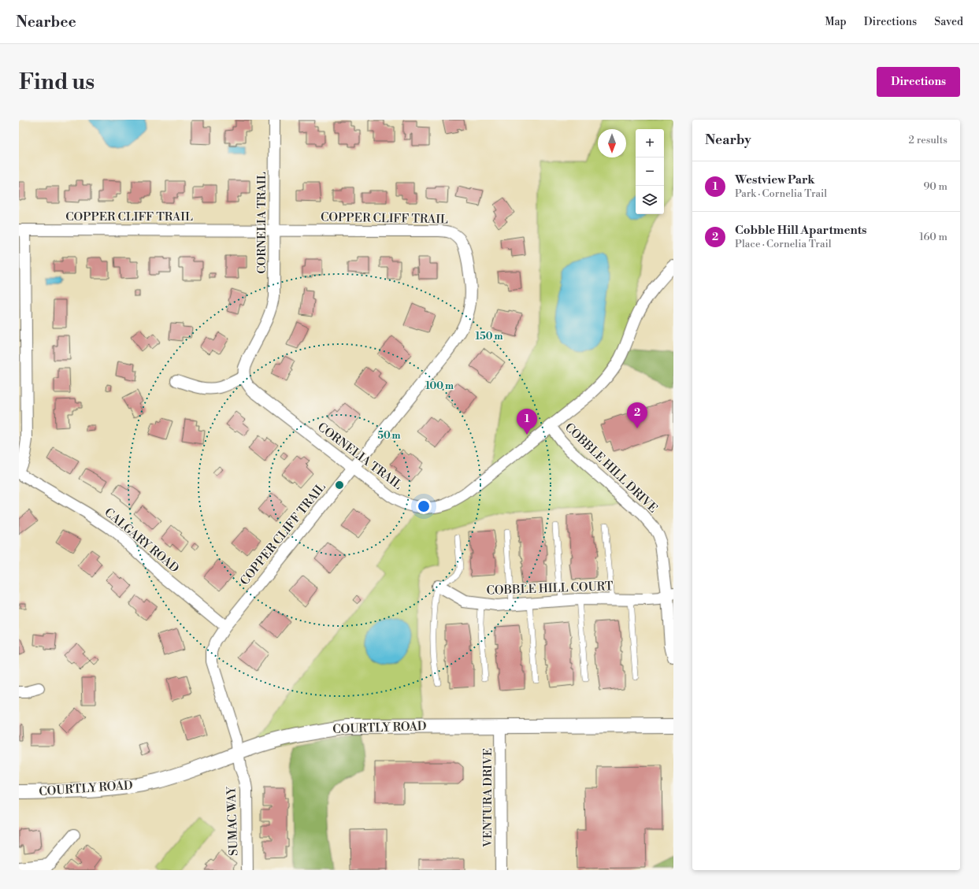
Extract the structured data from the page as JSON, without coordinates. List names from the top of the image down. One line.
{"streets":{"street":["COPPER CLIFF TRAIL","CORNELIA TRAIL","COBBLE HILL DRIVE","CALGARY ROAD","COBBLE HILL COURT","COURTLY ROAD","VENTURA DRIVE","SUMAC WAY"]},"crossings":[["COPPER CLIFF TRAIL","CORNELIA TRAIL"],["COPPER CLIFF TRAIL","CALGARY ROAD"],["COPPER CLIFF TRAIL","COURTLY ROAD"],["COPPER CLIFF TRAIL","SUMAC WAY"],["CORNELIA TRAIL","COBBLE HILL DRIVE"],["COBBLE HILL DRIVE","COBBLE HILL COURT"],["COURTLY ROAD","VENTURA DRIVE"],["COURTLY ROAD","SUMAC WAY"]],"north":"bottom","page":{"header":"Nearbee","nav":["Map","Directions","Saved"],"buttons":"Directions","title":"Find us","heading":["Nearby","2 results"],"map_buttons":["+","−"],"list":[{"mark":"1","name":"Westview Park","note":"Park · Cornelia Trail","value":"90 m"},{"mark":"2","name":"Cobble Hill Apartments","note":"Place · Cornelia Trail","value":"160 m"}],"pins":["2","1"]},"rings":["150 m","100 m","50 m"]}
